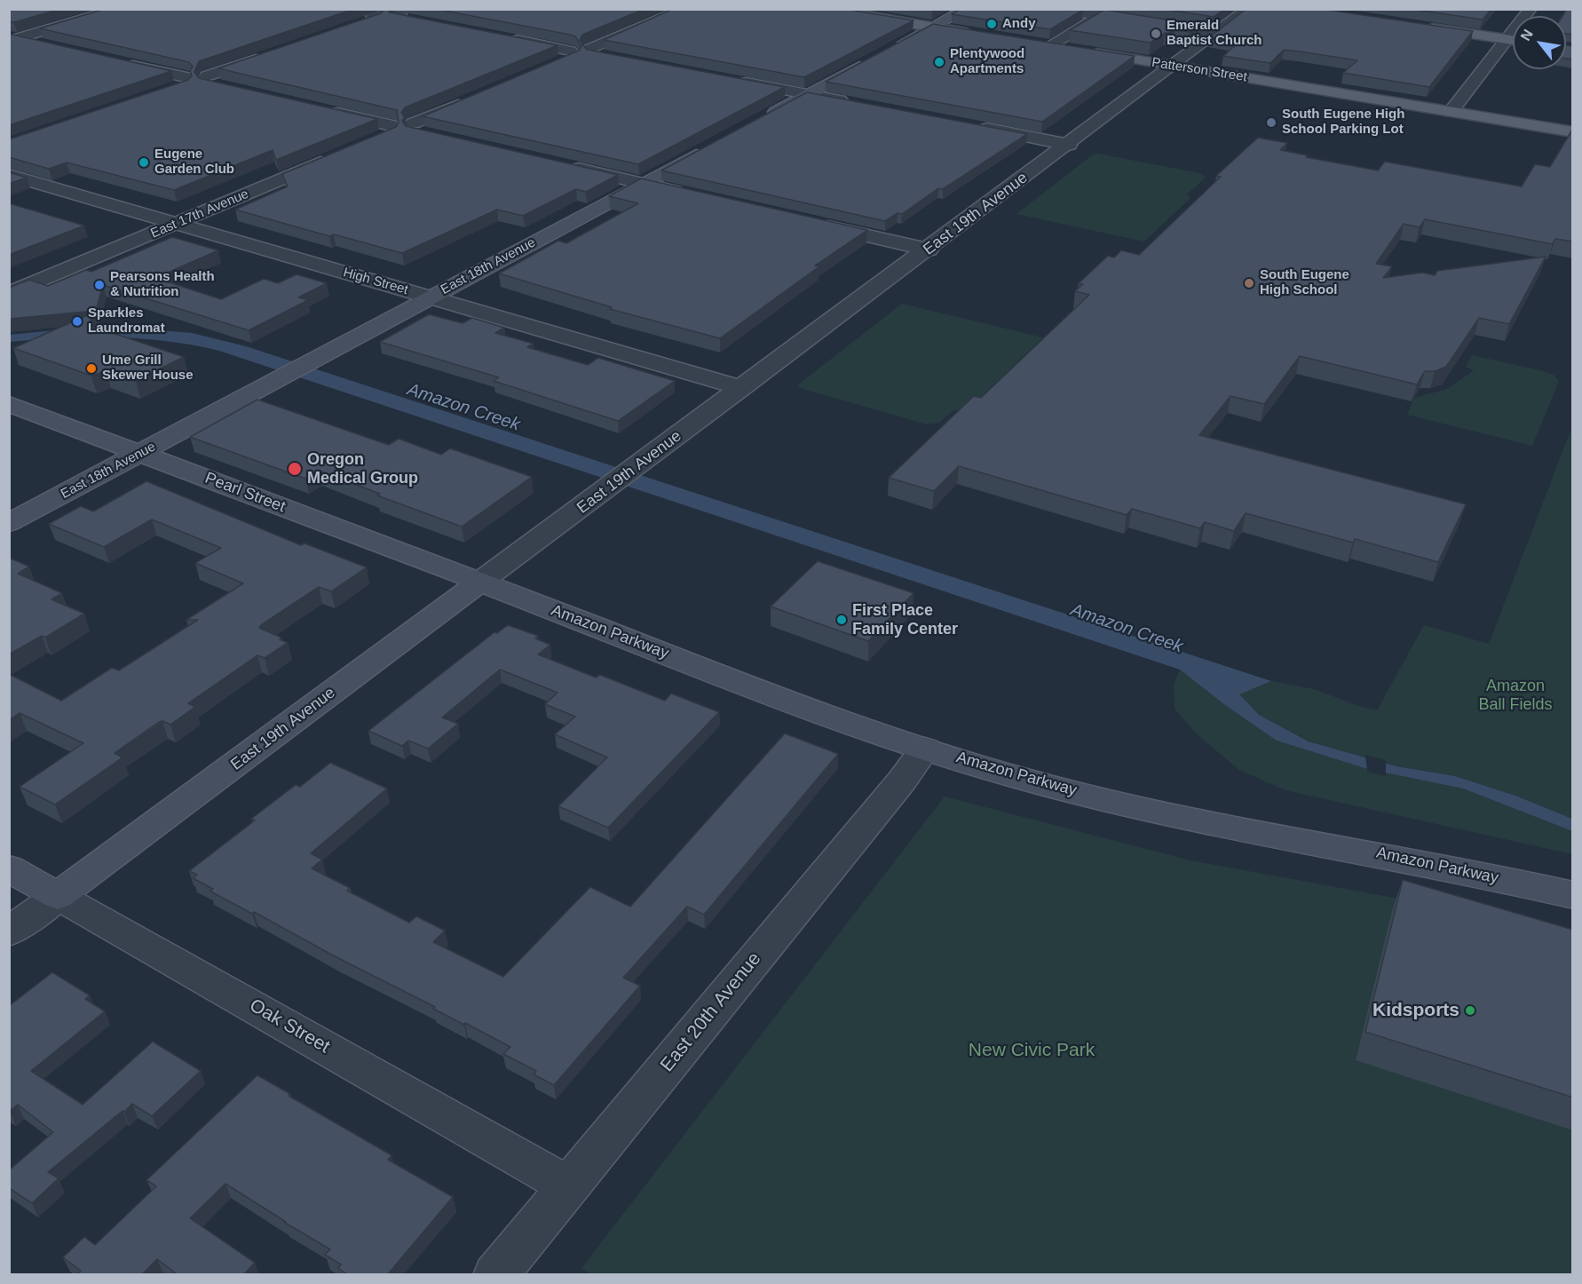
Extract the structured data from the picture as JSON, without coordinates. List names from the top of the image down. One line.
{"streets":{"main road":["Patterson Street","East 19th Avenue","East 18th Avenue","Pearl Street","Amazon Parkway","Oak Street"],"street":["East 17th Avenue","High Street","East 20th Avenue"]},"crossings":[["Patterson Street","East 19th Avenue"],["East 17th Avenue","High Street"],["East 19th Avenue","High Street"],["East 19th Avenue","Pearl Street"],["East 19th Avenue","Amazon Parkway"],["East 19th Avenue","Oak Street"],["East 18th Avenue","High Street"],["East 18th Avenue","Pearl Street"],["Pearl Street","Amazon Parkway"],["Amazon Parkway","East 20th Avenue"],["East 20th Avenue","Oak Street"]],"water":["Amazon Creek"],"parks":["Amazon Ball Fields","New Civic Park"],"places":["Andy","Emerald Baptist Church","Plentywood Apartments","South Eugene High School Parking Lot","Eugene Garden Club","South Eugene High School","Pearsons Health & Nutrition","Sparkles Laundromat","Ume Grill Skewer House","Oregon Medical Group","First Place Family Center","Kidsports"],"north":"top left"}
